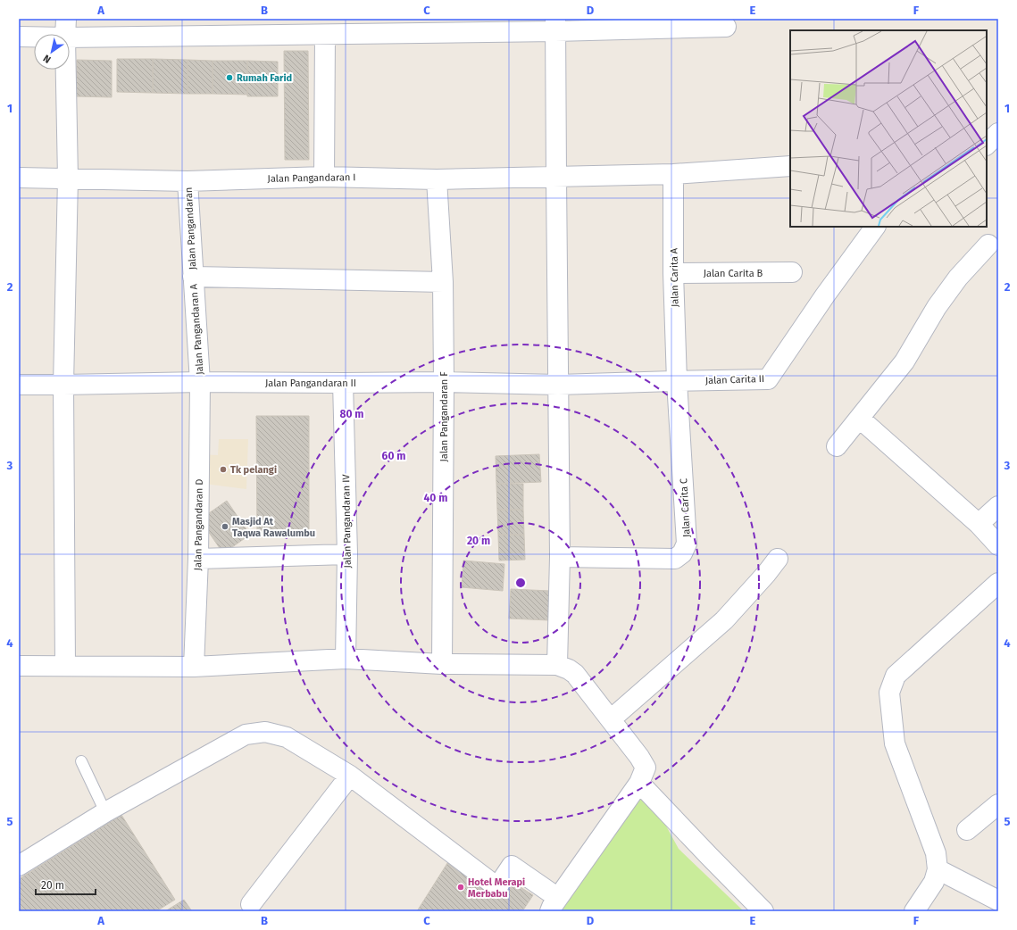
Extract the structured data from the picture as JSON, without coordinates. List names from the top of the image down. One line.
{"streets":{"street":["Jalan Pangandaran I","Jalan Pangandaran","Jalan Carita B","Jalan Carita A","Jalan Pangandaran A","Jalan Carita II","Jalan Pangandaran II","Jalan Pangandaran F","Jalan Carita C","Jalan Pangandaran IV","Jalan Pangandaran D"]},"crossings":[["Jalan Pangandaran I","Jalan Pangandaran"],["Jalan Pangandaran I","Jalan Carita A"],["Jalan Pangandaran I","Jalan Pangandaran F"],["Jalan Pangandaran","Jalan Pangandaran A"],["Jalan Carita B","Jalan Carita A"],["Jalan Carita A","Jalan Carita II"],["Jalan Carita A","Jalan Carita C"],["Jalan Pangandaran A","Jalan Pangandaran II"],["Jalan Pangandaran A","Jalan Pangandaran D"],["Jalan Carita II","Jalan Pangandaran II"],["Jalan Carita II","Jalan Carita C"],["Jalan Pangandaran II","Jalan Pangandaran F"],["Jalan Pangandaran II","Jalan Pangandaran IV"],["Jalan Pangandaran II","Jalan Pangandaran D"]],"places":["Rumah Farid","Tk pelangi","Masjid At Taqwa Rawalumbu","Hotel Merapi Merbabu"],"scale_bar":"20 m","north":"bottom left","grid":{"columns":["A","B","C","D","E","F"],"rows":["1","2","3","4","5"]},"rings":["80 m","60 m","40 m","20 m"]}
